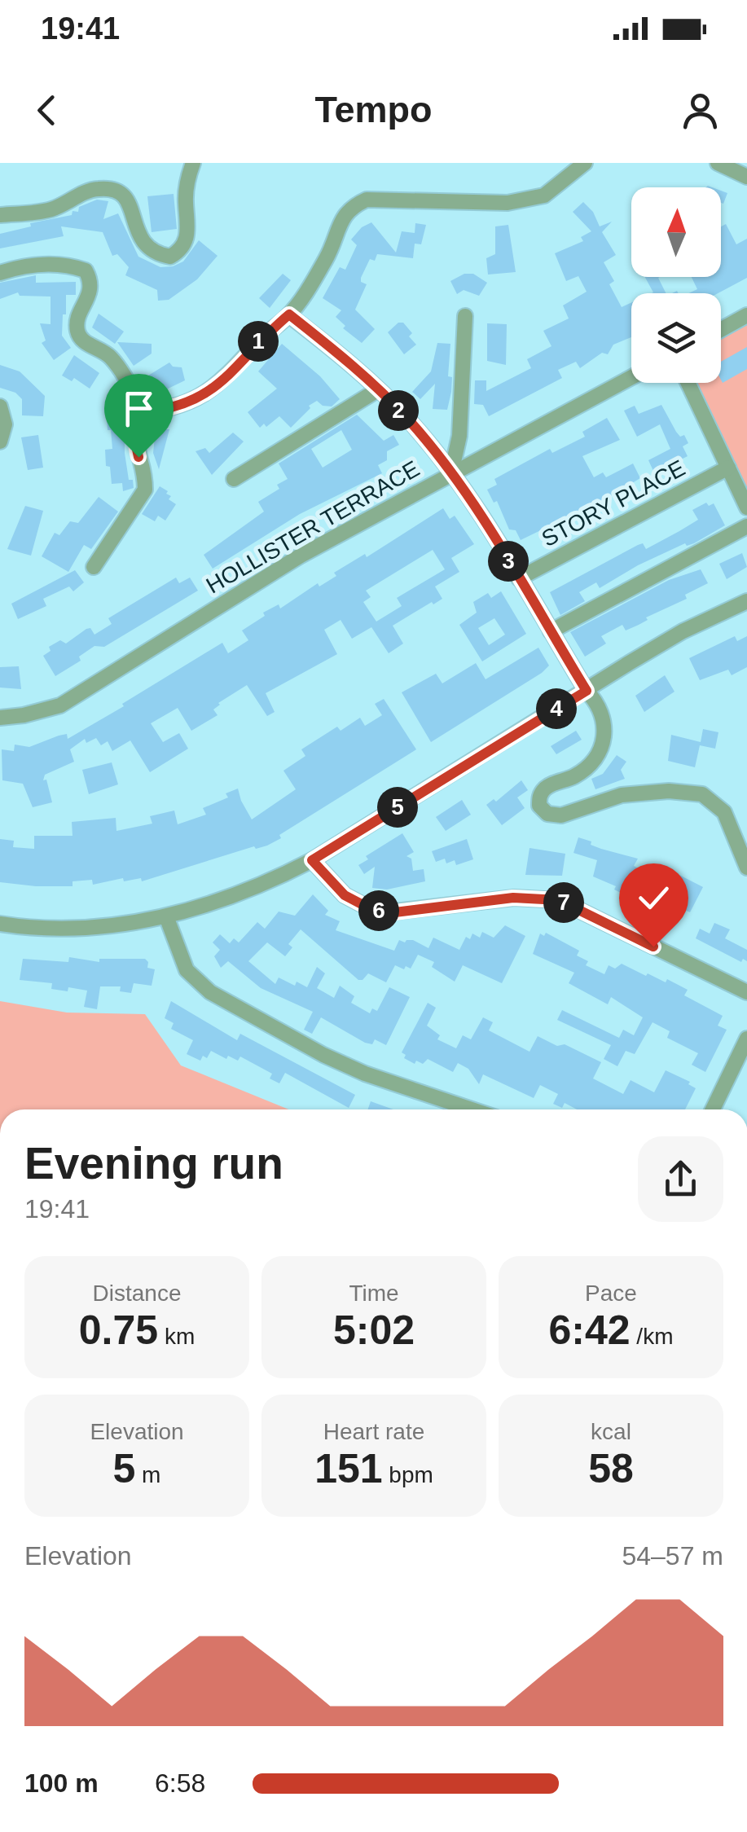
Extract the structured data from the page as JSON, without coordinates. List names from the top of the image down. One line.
{"streets":{"street":["STORY PLACE","HOLLISTER TERRACE"]},"north":"top","page":{"status":"19:41","header":"Tempo","pins":["1","2","3","4","5","7","6"],"heading":["Evening run","19:41"],"stats":[["Distance","0.75 km"],["Time","5:02"],["Pace","6:42 /km"],["Elevation","5 m"],["Heart rate","151 bpm"],["kcal","58"]],"chart":["Elevation","54–57 m"],"list":[{"name":"100 m","note":"6:58"}]}}
